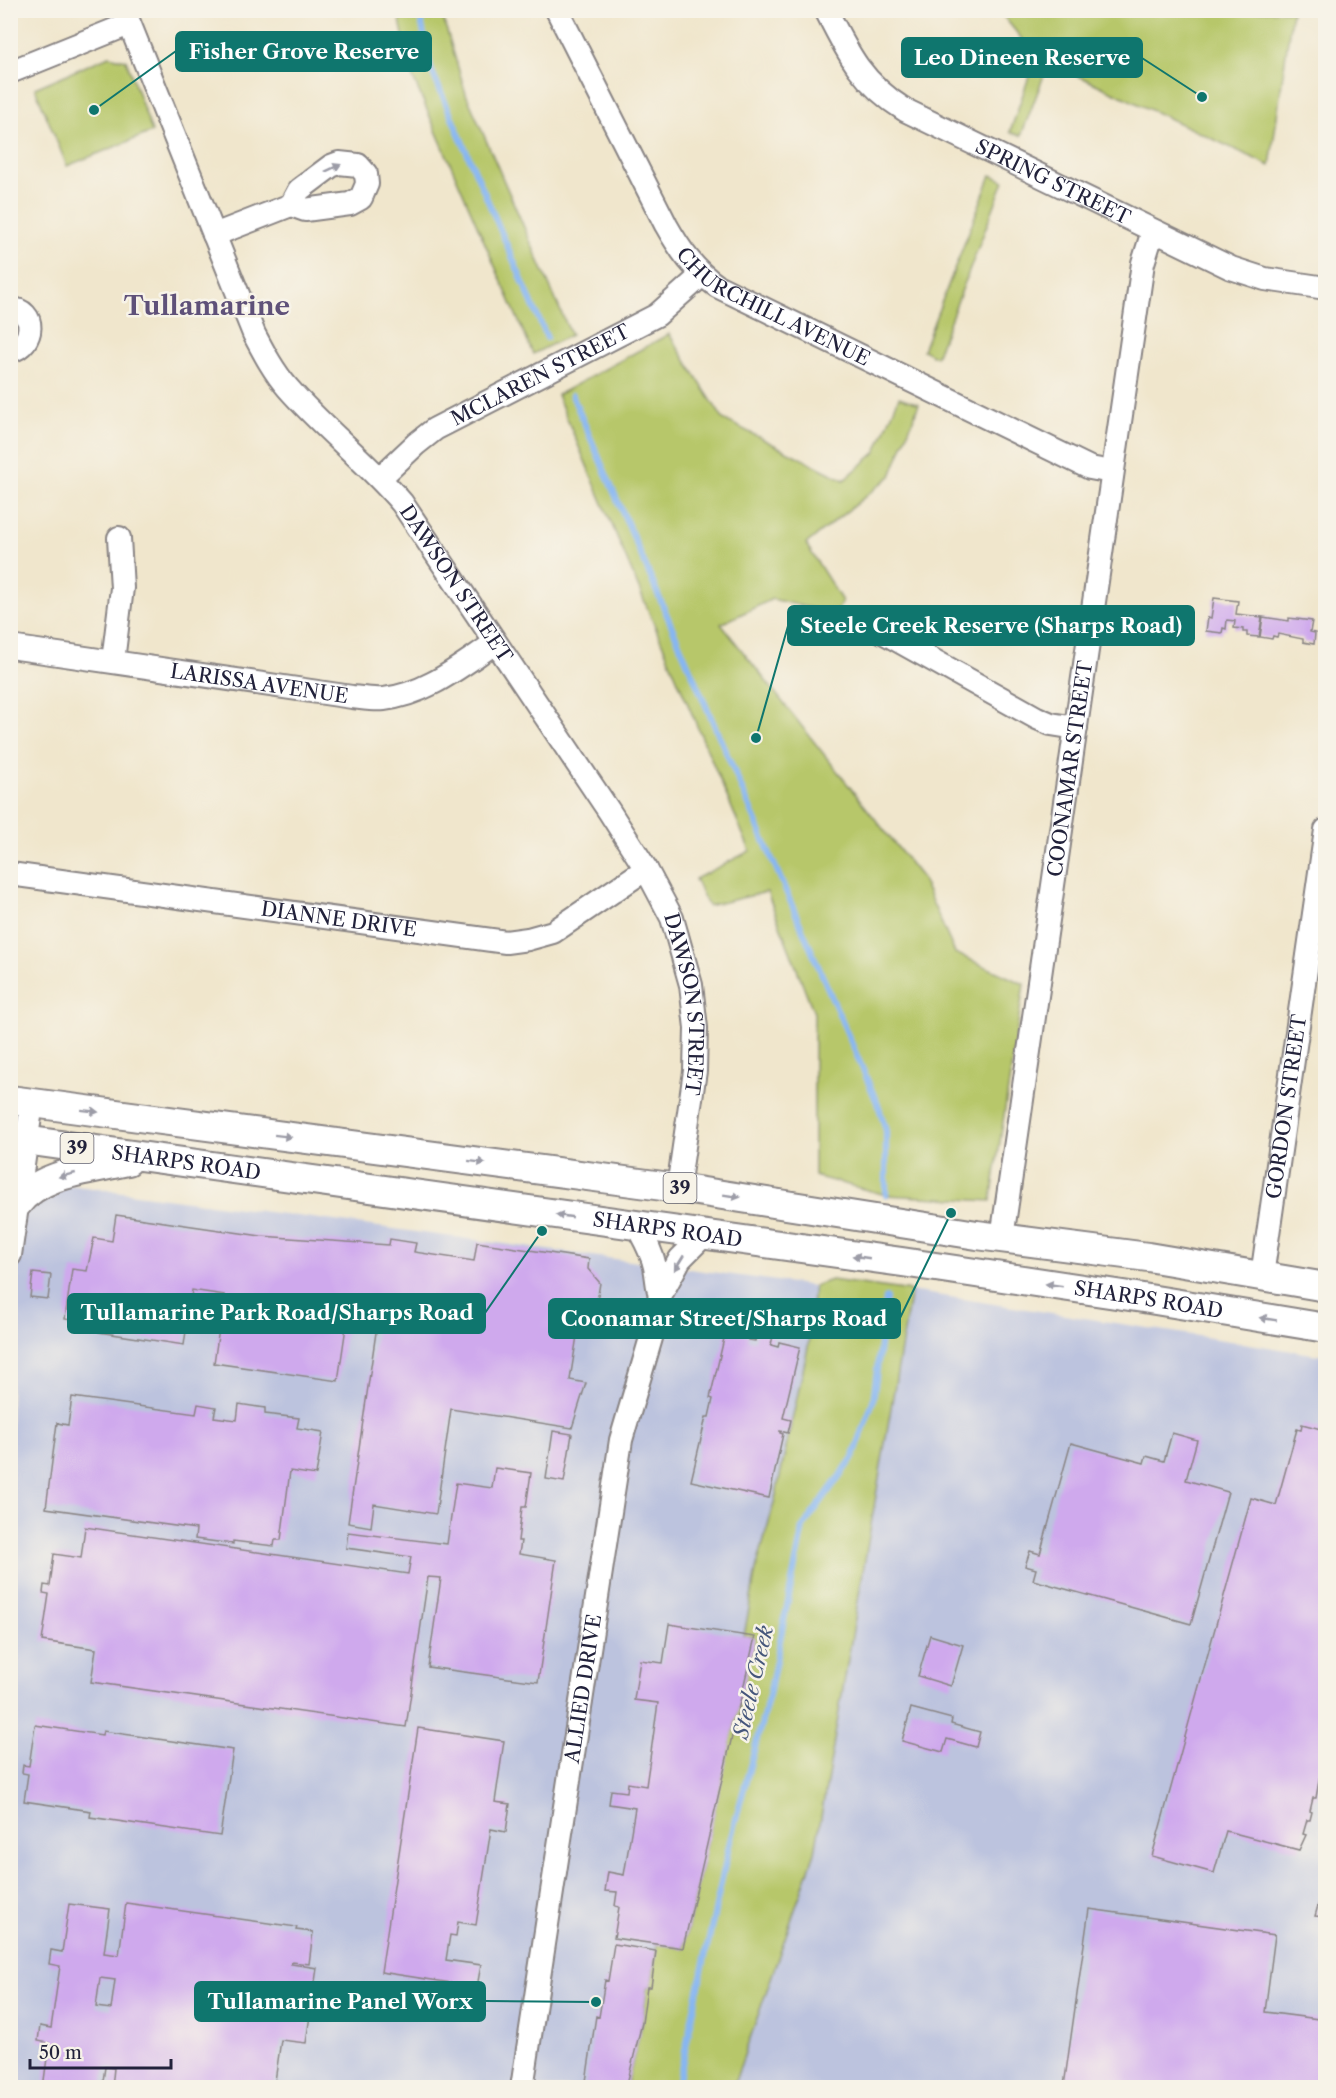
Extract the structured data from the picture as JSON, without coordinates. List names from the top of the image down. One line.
{"streets":{"main road":["39","SHARPS ROAD"],"street":["SPRING STREET","CHURCHILL AVENUE","MCLAREN STREET","DAWSON STREET","LARISSA AVENUE","COONAMAR STREET","DIANNE DRIVE","GORDON STREET","ALLIED DRIVE"]},"crossings":[["SPRING STREET","COONAMAR STREET"],["CHURCHILL AVENUE","MCLAREN STREET"],["CHURCHILL AVENUE","COONAMAR STREET"],["MCLAREN STREET","DAWSON STREET"],["DAWSON STREET","LARISSA AVENUE"],["DAWSON STREET","DIANNE DRIVE"],["DAWSON STREET","SHARPS ROAD"],["COONAMAR STREET","SHARPS ROAD"],["GORDON STREET","SHARPS ROAD"],["SHARPS ROAD","ALLIED DRIVE"]],"districts":["Tullamarine"],"water":["Steele Creek"],"places":["Leo Dineen Reserve","Fisher Grove Reserve","Steele Creek Reserve (Sharps Road)","Coonamar Street/Sharps Road","Tullamarine Park Road/Sharps Road","Tullamarine Panel Worx"],"scale_bar":"50 m"}
